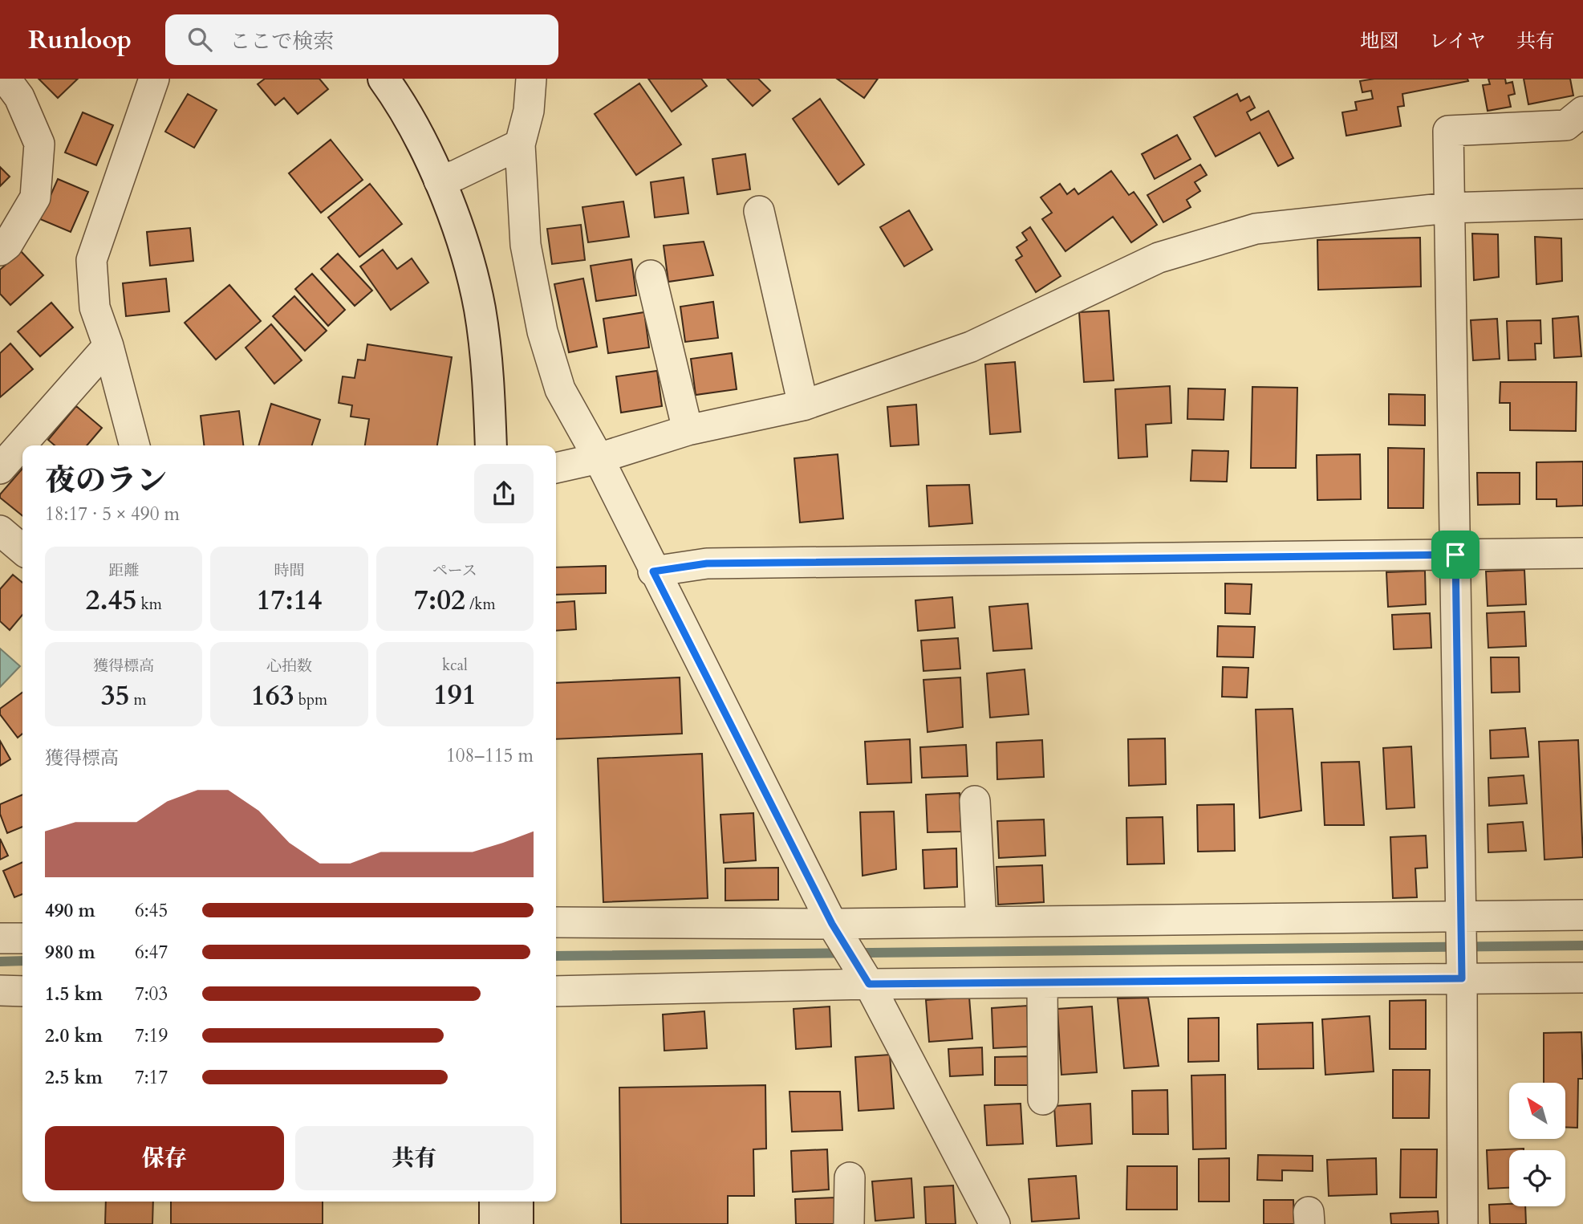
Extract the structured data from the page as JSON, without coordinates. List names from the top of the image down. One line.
{"north":"top left","page":{"header":"Runloop","search":"ここで検索","nav":["地図","レイヤ","共有"],"heading":["夜のラン","18:17 · 5 × 490 m"],"stats":[["距離","2.45 km"],["時間","17:14"],["ペース","7:02 /km"],["獲得標高","35 m"],["心拍数","163 bpm"],["kcal","191"]],"chart":["獲得標高","108–115 m"],"list":[{"name":"490 m","note":"6:45"},{"name":"980 m","note":"6:47"},{"name":"1.5 km","note":"7:03"},{"name":"2.0 km","note":"7:19"},{"name":"2.5 km","note":"7:17"}],"buttons":["保存","共有"]}}
